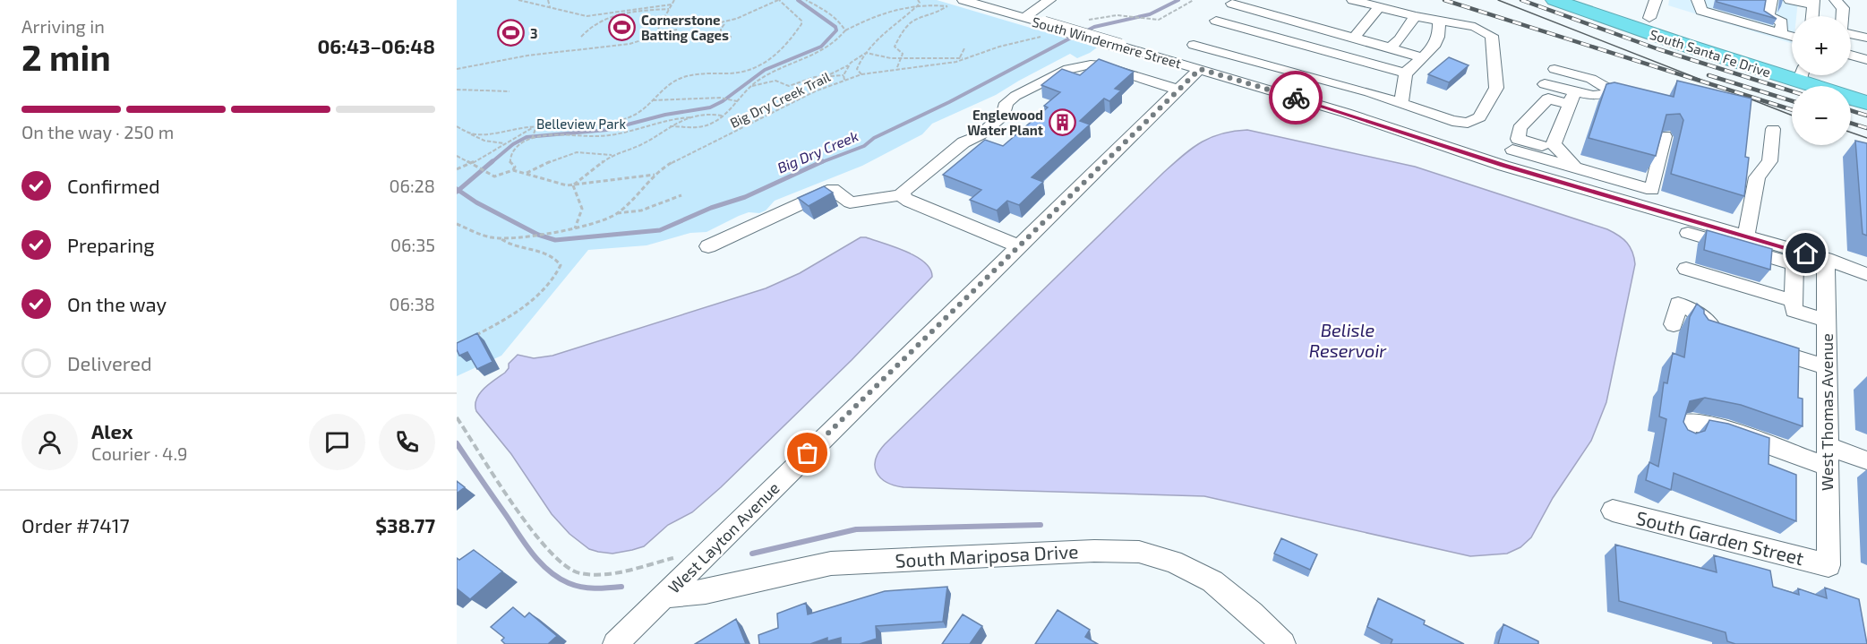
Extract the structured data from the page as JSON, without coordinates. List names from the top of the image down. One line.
{"streets":{"highway":["South Santa Fe Drive"],"street":["South Windermere Street","West Thomas Avenue","West Layton Avenue","South Garden Street","South Mariposa Drive"],"path":["Big Dry Creek Trail"]},"crossings":[["South Windermere Street","Big Dry Creek Trail"],["South Windermere Street","West Thomas Avenue"],["South Windermere Street","West Layton Avenue"],["West Thomas Avenue","South Garden Street"],["West Layton Avenue","South Mariposa Drive"]],"water":["Big Dry Creek","Belisle Reservoir"],"parks":["Belleview Park"],"places":{"sports":["Cornerstone Batting Cages","3"],"building":["Englewood Water Plant"]},"page":{"heading":["2 min","Arriving in","06:43–06:48"],"panel":["Alex","Courier · 4.9","Order #7417","$38.77"],"map_buttons":["+","−"],"bar":"On the way · 250 m","list":[["Confirmed","06:28"],["Preparing","06:35"],["On the way","06:38"],"Delivered"]}}
